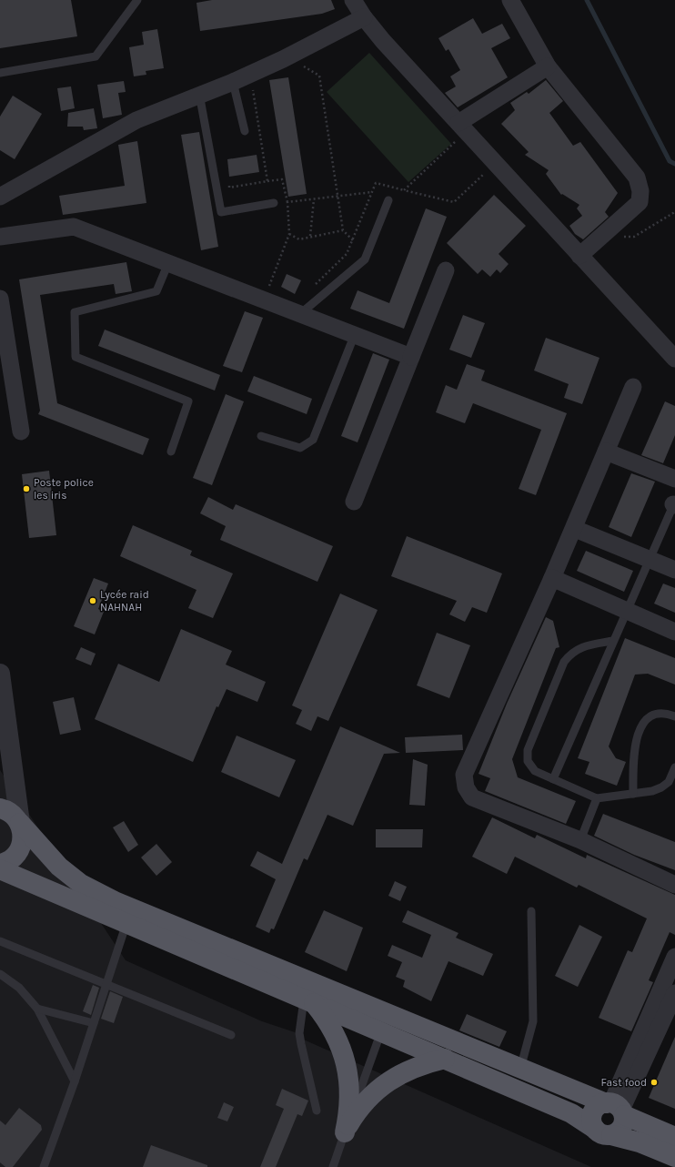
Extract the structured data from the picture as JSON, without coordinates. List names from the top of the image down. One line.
{"places":["Poste police les iris","Lycée raid NAHNAH","Fast food"]}
